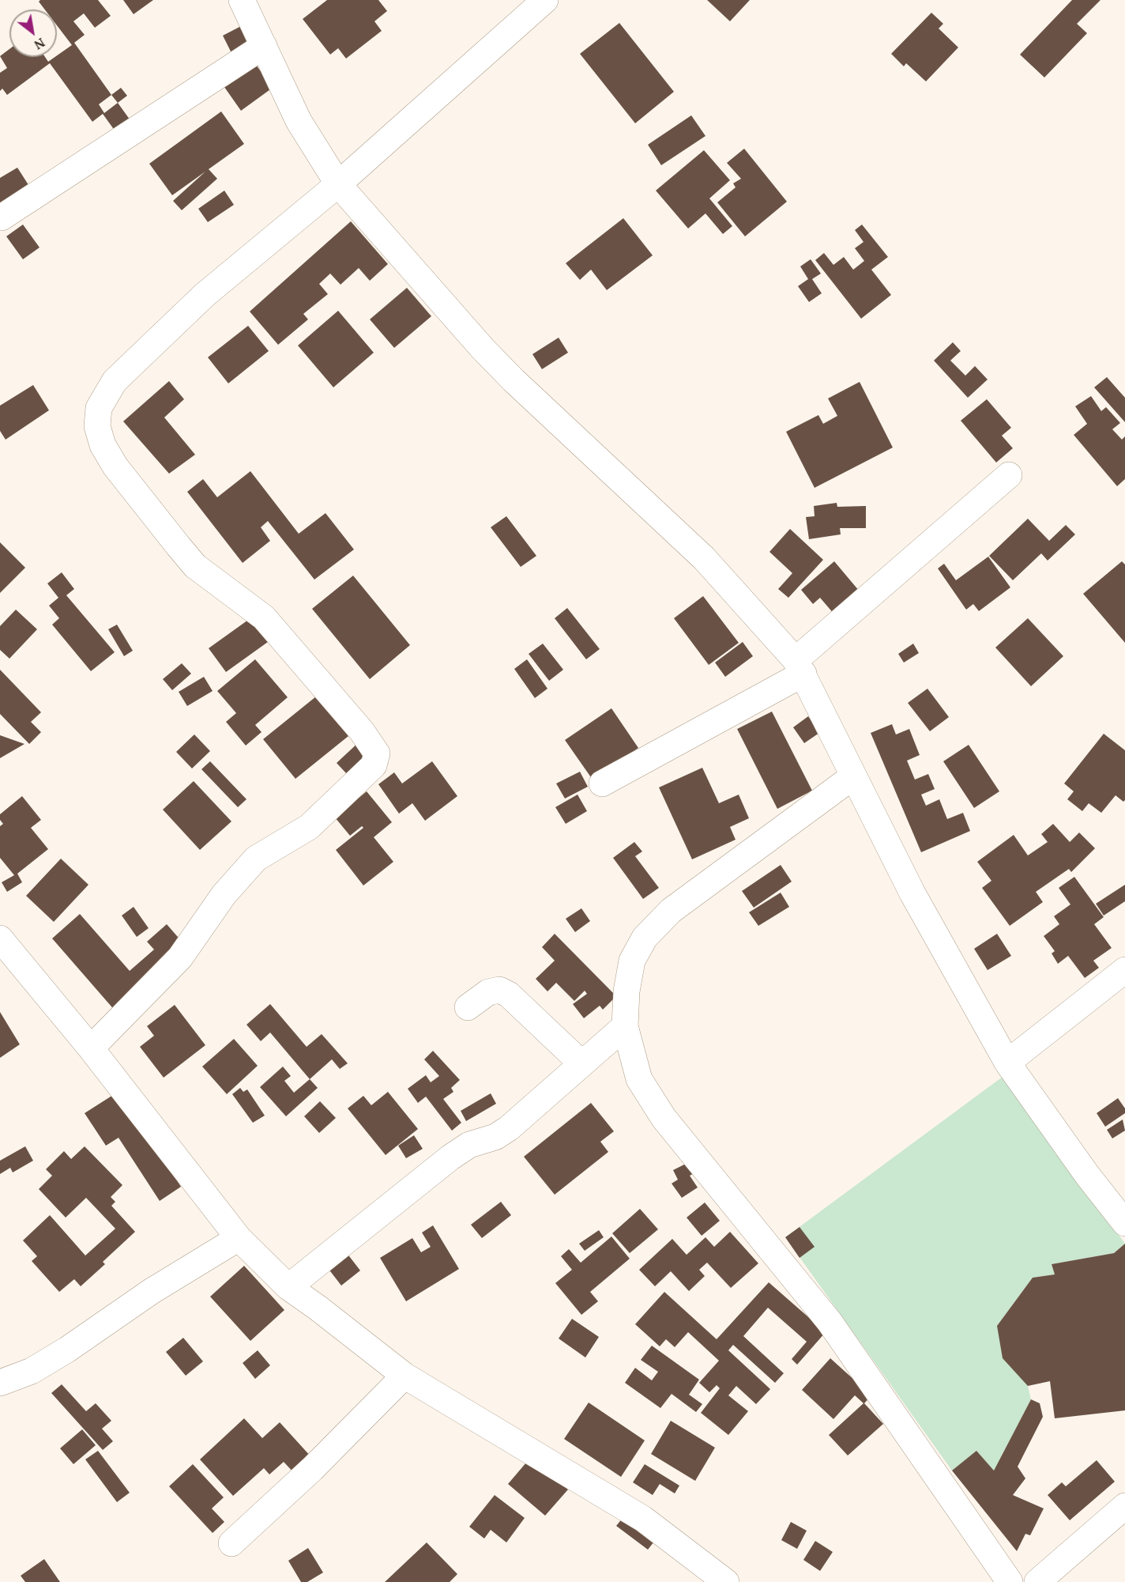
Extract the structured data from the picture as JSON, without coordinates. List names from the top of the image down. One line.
{"north":"bottom right"}
